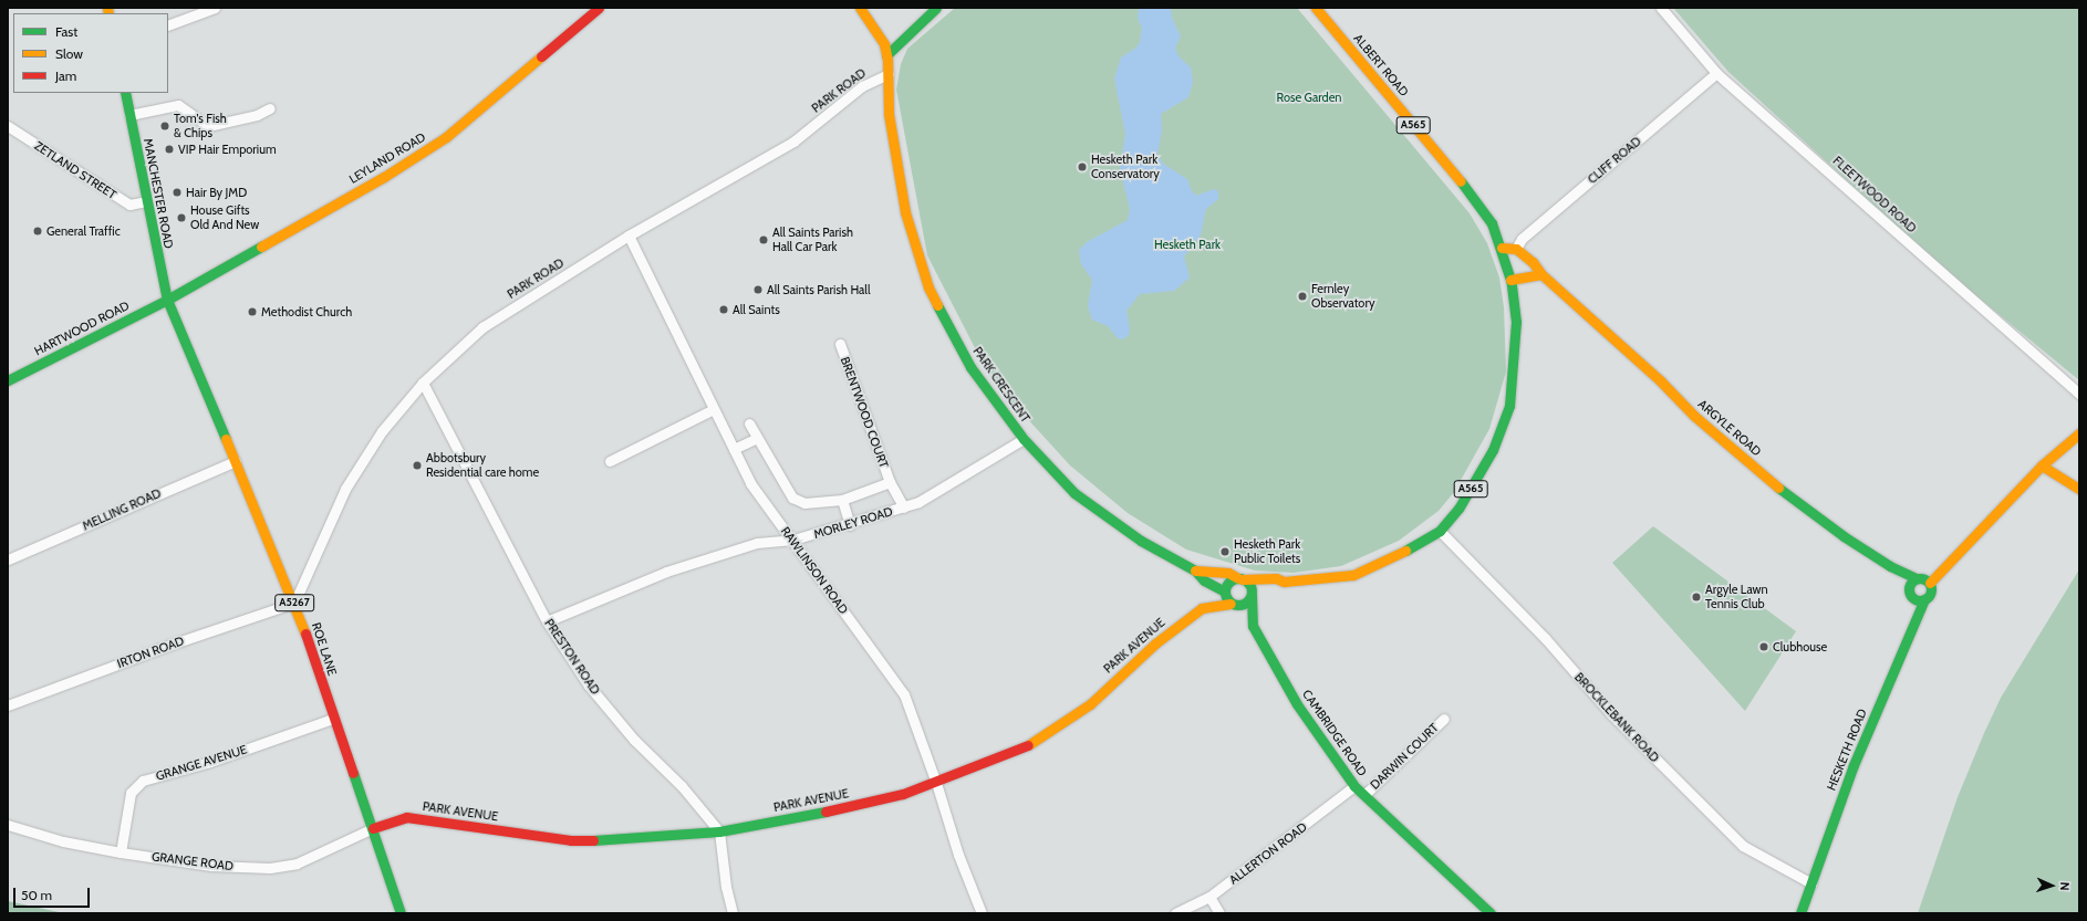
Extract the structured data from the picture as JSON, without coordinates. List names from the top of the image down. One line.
{"streets":{"main road":["ALBERT ROAD","A565","LEYLAND ROAD","MANCHESTER ROAD","HARTWOOD ROAD","PARK CRESCENT","ARGYLE ROAD","A5267","PARK AVENUE","ROE LANE","CAMBRIDGE ROAD","HESKETH ROAD"],"street":["PARK ROAD","CLIFF ROAD","ZETLAND STREET","FLEETWOOD ROAD","BRENTWOOD COURT","MELLING ROAD","MORLEY ROAD","RAWLINSON ROAD","IRTON ROAD","PRESTON ROAD","BROCKLEBANK ROAD","DARWIN COURT","GRANGE AVENUE","ALLERTON ROAD","GRANGE ROAD"]},"crossings":[["ALBERT ROAD","PARK CRESCENT"],["PARK ROAD","PARK CRESCENT"],["PARK ROAD","RAWLINSON ROAD"],["PARK ROAD","ROE LANE"],["PARK ROAD","IRTON ROAD"],["PARK ROAD","PRESTON ROAD"],["A565","PARK CRESCENT"],["A565","PARK AVENUE"],["A565","CAMBRIDGE ROAD"],["LEYLAND ROAD","MANCHESTER ROAD"],["LEYLAND ROAD","HARTWOOD ROAD"],["LEYLAND ROAD","ROE LANE"],["CLIFF ROAD","FLEETWOOD ROAD"],["CLIFF ROAD","ARGYLE ROAD"],["ZETLAND STREET","MANCHESTER ROAD"],["MANCHESTER ROAD","HARTWOOD ROAD"],["MANCHESTER ROAD","ROE LANE"],["HARTWOOD ROAD","ROE LANE"],["PARK CRESCENT","MORLEY ROAD"],["PARK CRESCENT","PARK AVENUE"],["PARK CRESCENT","BROCKLEBANK ROAD"],["PARK CRESCENT","CAMBRIDGE ROAD"],["BRENTWOOD COURT","MORLEY ROAD"],["ARGYLE ROAD","HESKETH ROAD"],["MELLING ROAD","ROE LANE"],["MORLEY ROAD","RAWLINSON ROAD"],["MORLEY ROAD","PRESTON ROAD"],["RAWLINSON ROAD","PARK AVENUE"],["PARK AVENUE","ROE LANE"],["PARK AVENUE","PRESTON ROAD"],["PARK AVENUE","CAMBRIDGE ROAD"],["PARK AVENUE","GRANGE ROAD"],["ROE LANE","IRTON ROAD"],["ROE LANE","GRANGE AVENUE"],["ROE LANE","GRANGE ROAD"],["BROCKLEBANK ROAD","HESKETH ROAD"],["CAMBRIDGE ROAD","DARWIN COURT"],["CAMBRIDGE ROAD","ALLERTON ROAD"],["GRANGE AVENUE","GRANGE ROAD"]],"parks":["Rose Garden","Hesketh Park"],"places":["Tom's Fish & Chips","VIP Hair Emporium","Hesketh Park Conservatory","Hair By JMD","House Gifts Old And New","General Traffic","All Saints Parish Hall Car Park","All Saints Parish Hall","Fernley Observatory","All Saints","Methodist Church","Abbotsbury Residential care home","Hesketh Park Public Toilets","Argyle Lawn Tennis Club","Clubhouse"],"legend":["Fast","Slow","Jam"],"scale_bar":"50 m","north":"right"}
